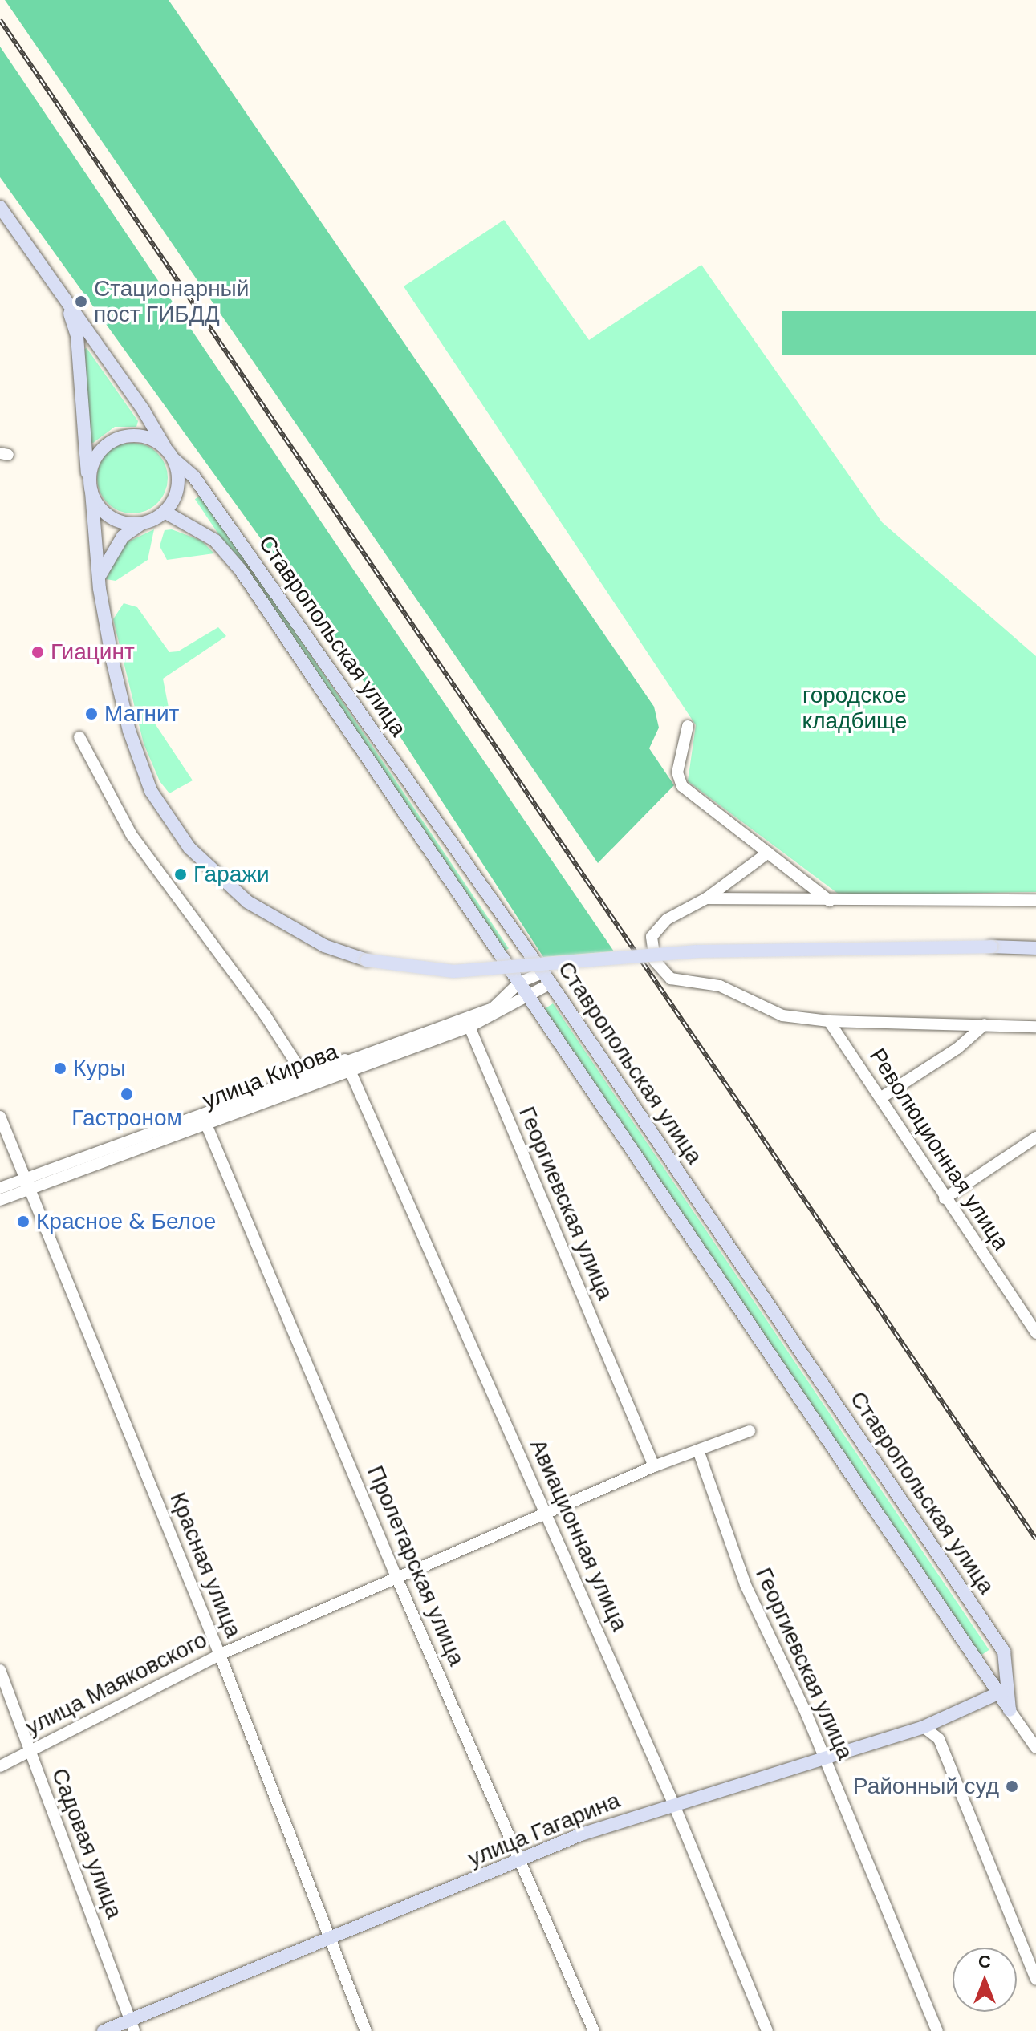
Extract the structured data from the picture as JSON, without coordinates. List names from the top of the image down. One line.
{"streets":{"main road":["Ставропольская улица","улица Гагарина"],"street":["улица Кирова","Революционная улица","Георгиевская улица","Авиационная улица","Красная улица","Пролетарская улица","улица Маяковского","Садовая улица"]},"crossings":[["Ставропольская улица","улица Кирова"],["Ставропольская улица","улица Гагарина"],["улица Кирова","Георгиевская улица"],["улица Кирова","Авиационная улица"],["улица Кирова","Красная улица"],["улица Кирова","Пролетарская улица"],["Георгиевская улица","улица Маяковского"],["Георгиевская улица","улица Гагарина"],["Авиационная улица","улица Маяковского"],["Авиационная улица","улица Гагарина"],["Красная улица","улица Маяковского"],["Красная улица","улица Гагарина"],["Пролетарская улица","улица Маяковского"],["Пролетарская улица","улица Гагарина"],["улица Маяковского","Садовая улица"],["улица Гагарина","Садовая улица"]],"parks":["городское кладбище"],"places":["Стационарный пост ГИБДД","Гиацинт","Магнит","Гаражи","Куры","Гастроном","Красное & Белое","Районный суд"],"north":"top"}
